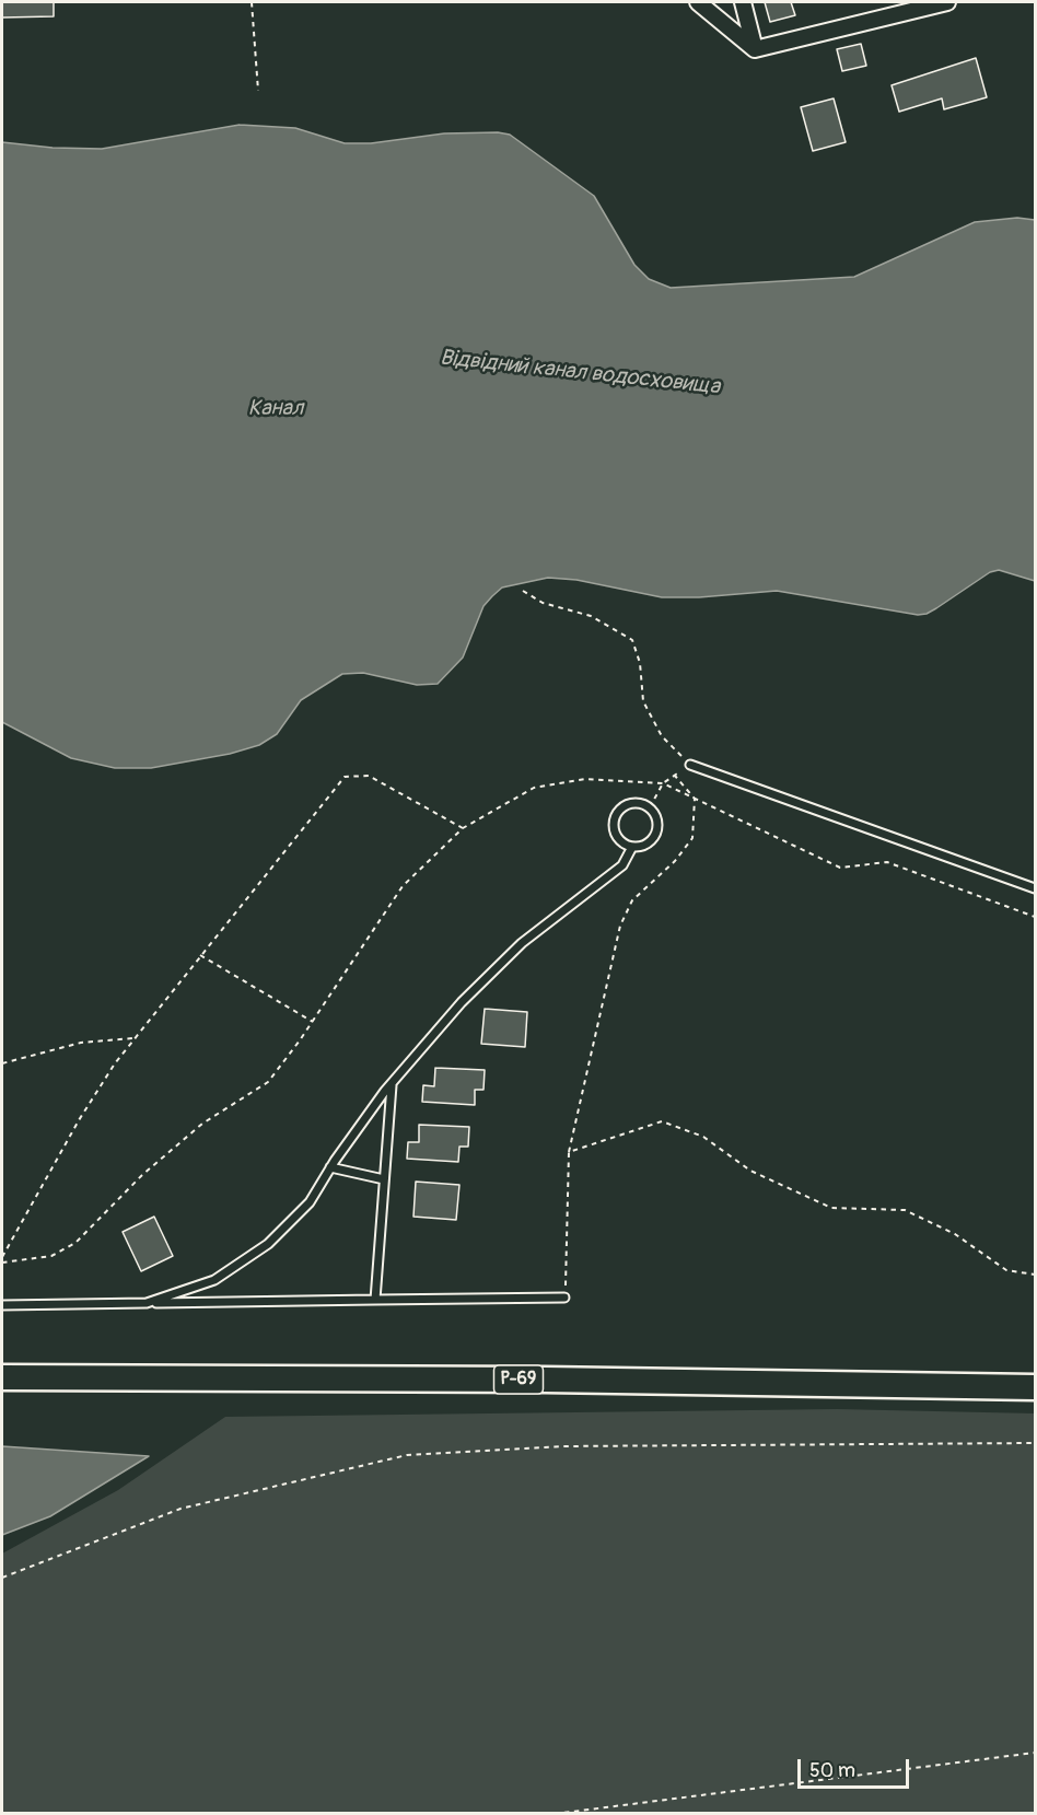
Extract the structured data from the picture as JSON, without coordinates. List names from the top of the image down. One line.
{"streets":{"main road":["Р-69"]},"water":["Відвідний канал водосховища","Канал"],"scale_bar":"50 m"}
